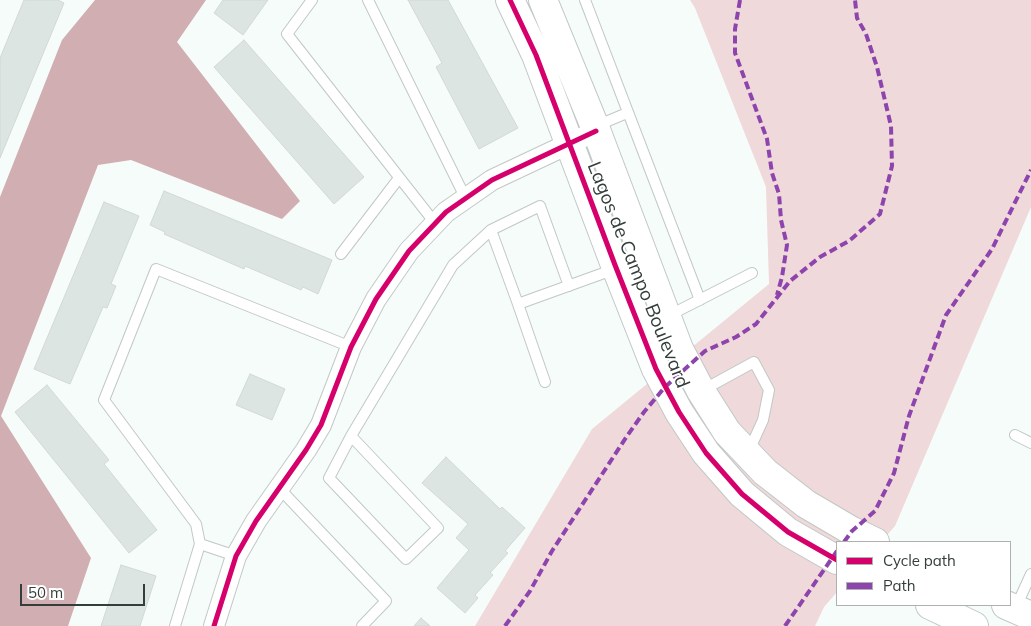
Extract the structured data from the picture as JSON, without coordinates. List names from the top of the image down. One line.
{"streets":{"street":["Lagos de Campo Boulevard"]},"legend":["Cycle path","Path"],"scale_bar":"50 m"}
